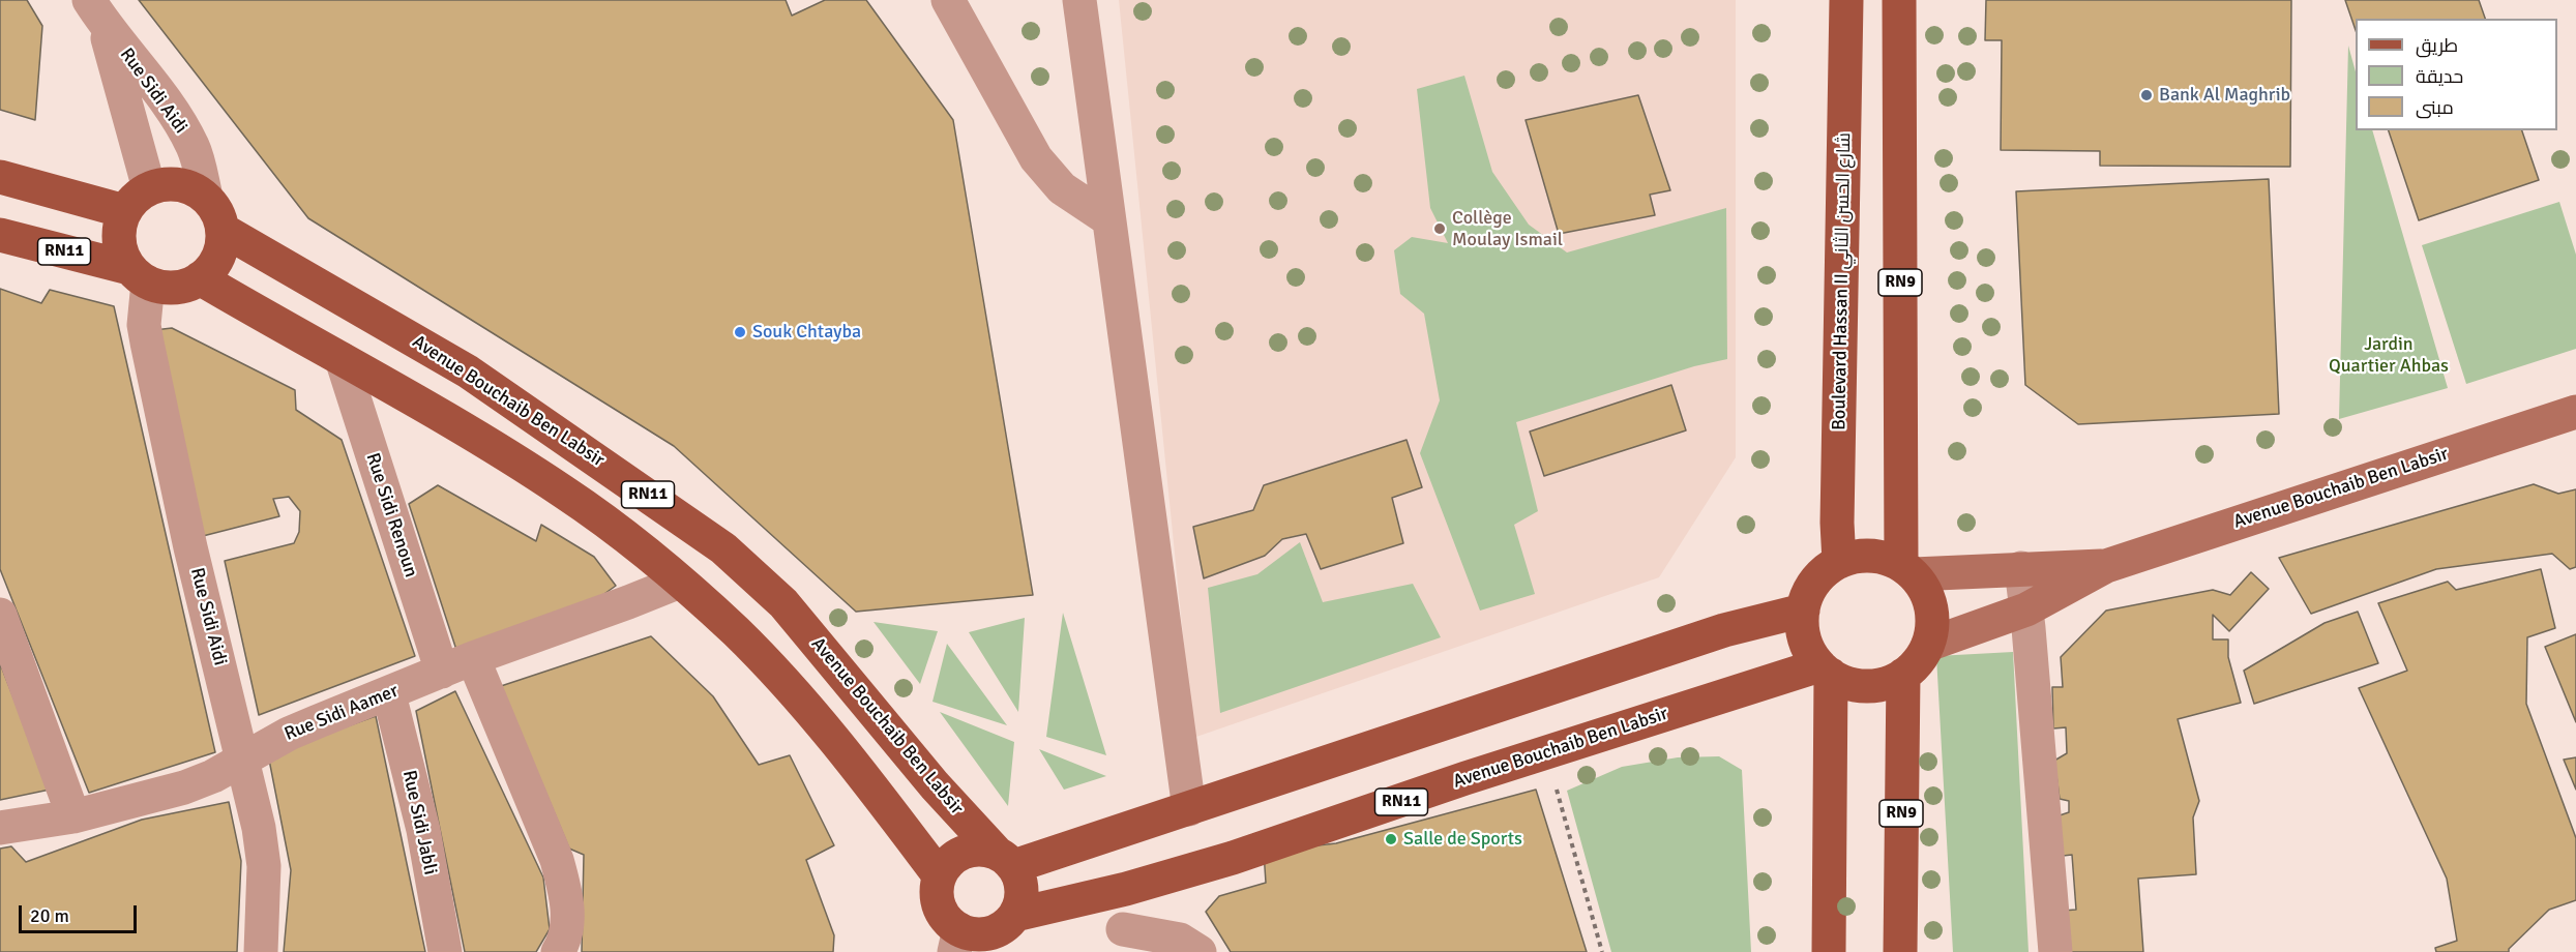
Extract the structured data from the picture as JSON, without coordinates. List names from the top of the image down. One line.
{"streets":{"main road":["RN11","Boulevard Hassan II شارع الحسن الثاني","RN9","Avenue Bouchaib Ben Labsir"],"street":["Rue Sidi Aidi","Rue Sidi Renoun","Rue Sidi Aamer","Rue Sidi Jabli"]},"crossings":[["Rue Sidi Aidi","RN11"],["Rue Sidi Aidi","Avenue Bouchaib Ben Labsir"],["Rue Sidi Aidi","Rue Sidi Aamer"],["RN11","Avenue Bouchaib Ben Labsir"],["RN11","Rue Sidi Renoun"],["RN11","Rue Sidi Aamer"],["Boulevard Hassan II شارع الحسن الثاني","RN9"],["Boulevard Hassan II شارع الحسن الثاني","Avenue Bouchaib Ben Labsir"],["RN9","Avenue Bouchaib Ben Labsir"],["Rue Sidi Renoun","Rue Sidi Aamer"],["Rue Sidi Aamer","Rue Sidi Jabli"]],"parks":["Jardin Quartier Ahbas"],"places":["Bank Al Maghrib","Collège Moulay Ismail","Souk Chtayba","Salle de Sports"],"legend":["طريق","حديقة","مبنى"],"scale_bar":"20 m"}
